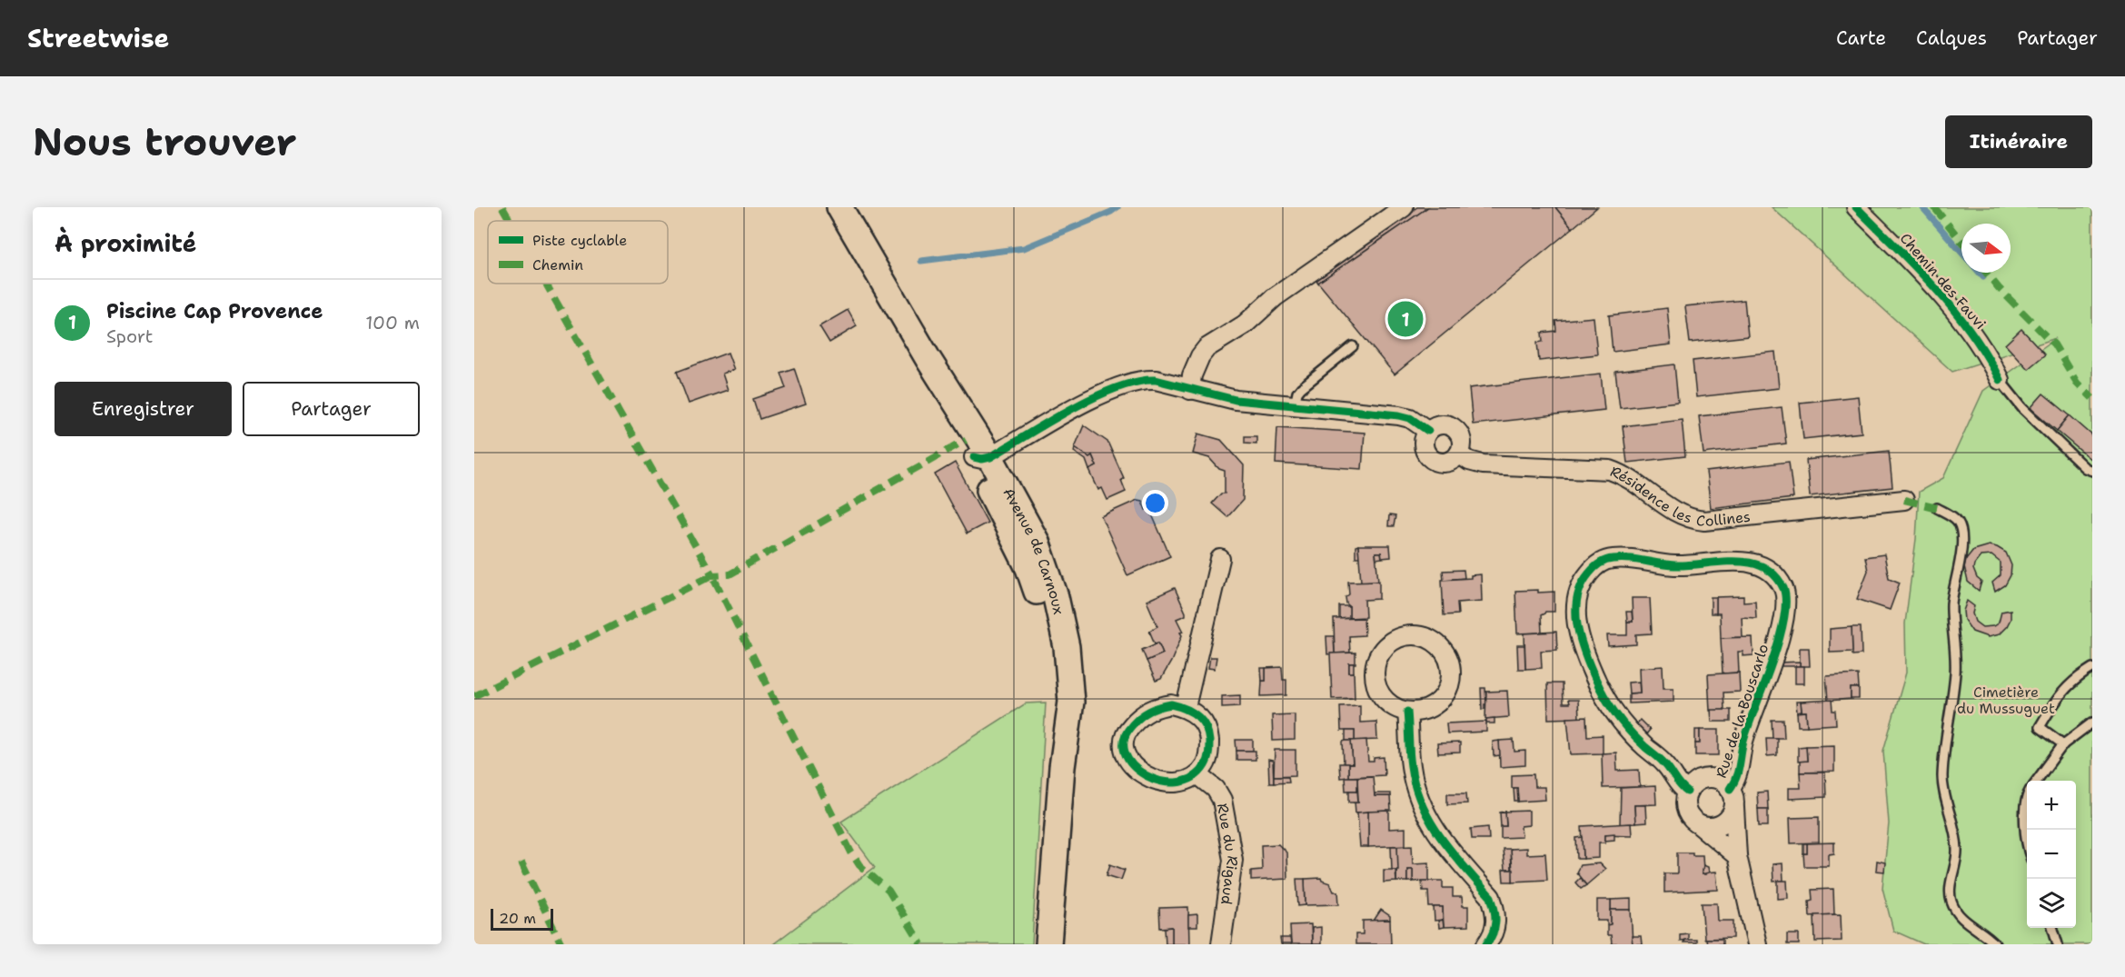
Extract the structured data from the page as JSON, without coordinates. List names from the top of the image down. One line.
{"streets":{"main road":["Avenue de Carnoux"],"street":["Chemin des Fauvi","Résidence les Collines","Rue de la Bouscarlo","Rue du Rigaud"]},"parks":["Cimetière du Mussuguet"],"legend":["Piste cyclable","Chemin"],"scale_bar":"20 m","north":"right","page":{"header":"Streetwise","nav":["Carte","Calques","Partager"],"buttons":["Itinéraire",["Enregistrer","Partager"]],"title":"Nous trouver","heading":"À proximité","list":[{"mark":"1","name":"Piscine Cap Provence","note":"Sport","value":"100 m"}],"pins":"1","map_buttons":["+","−"],"scale":"20 m"}}
